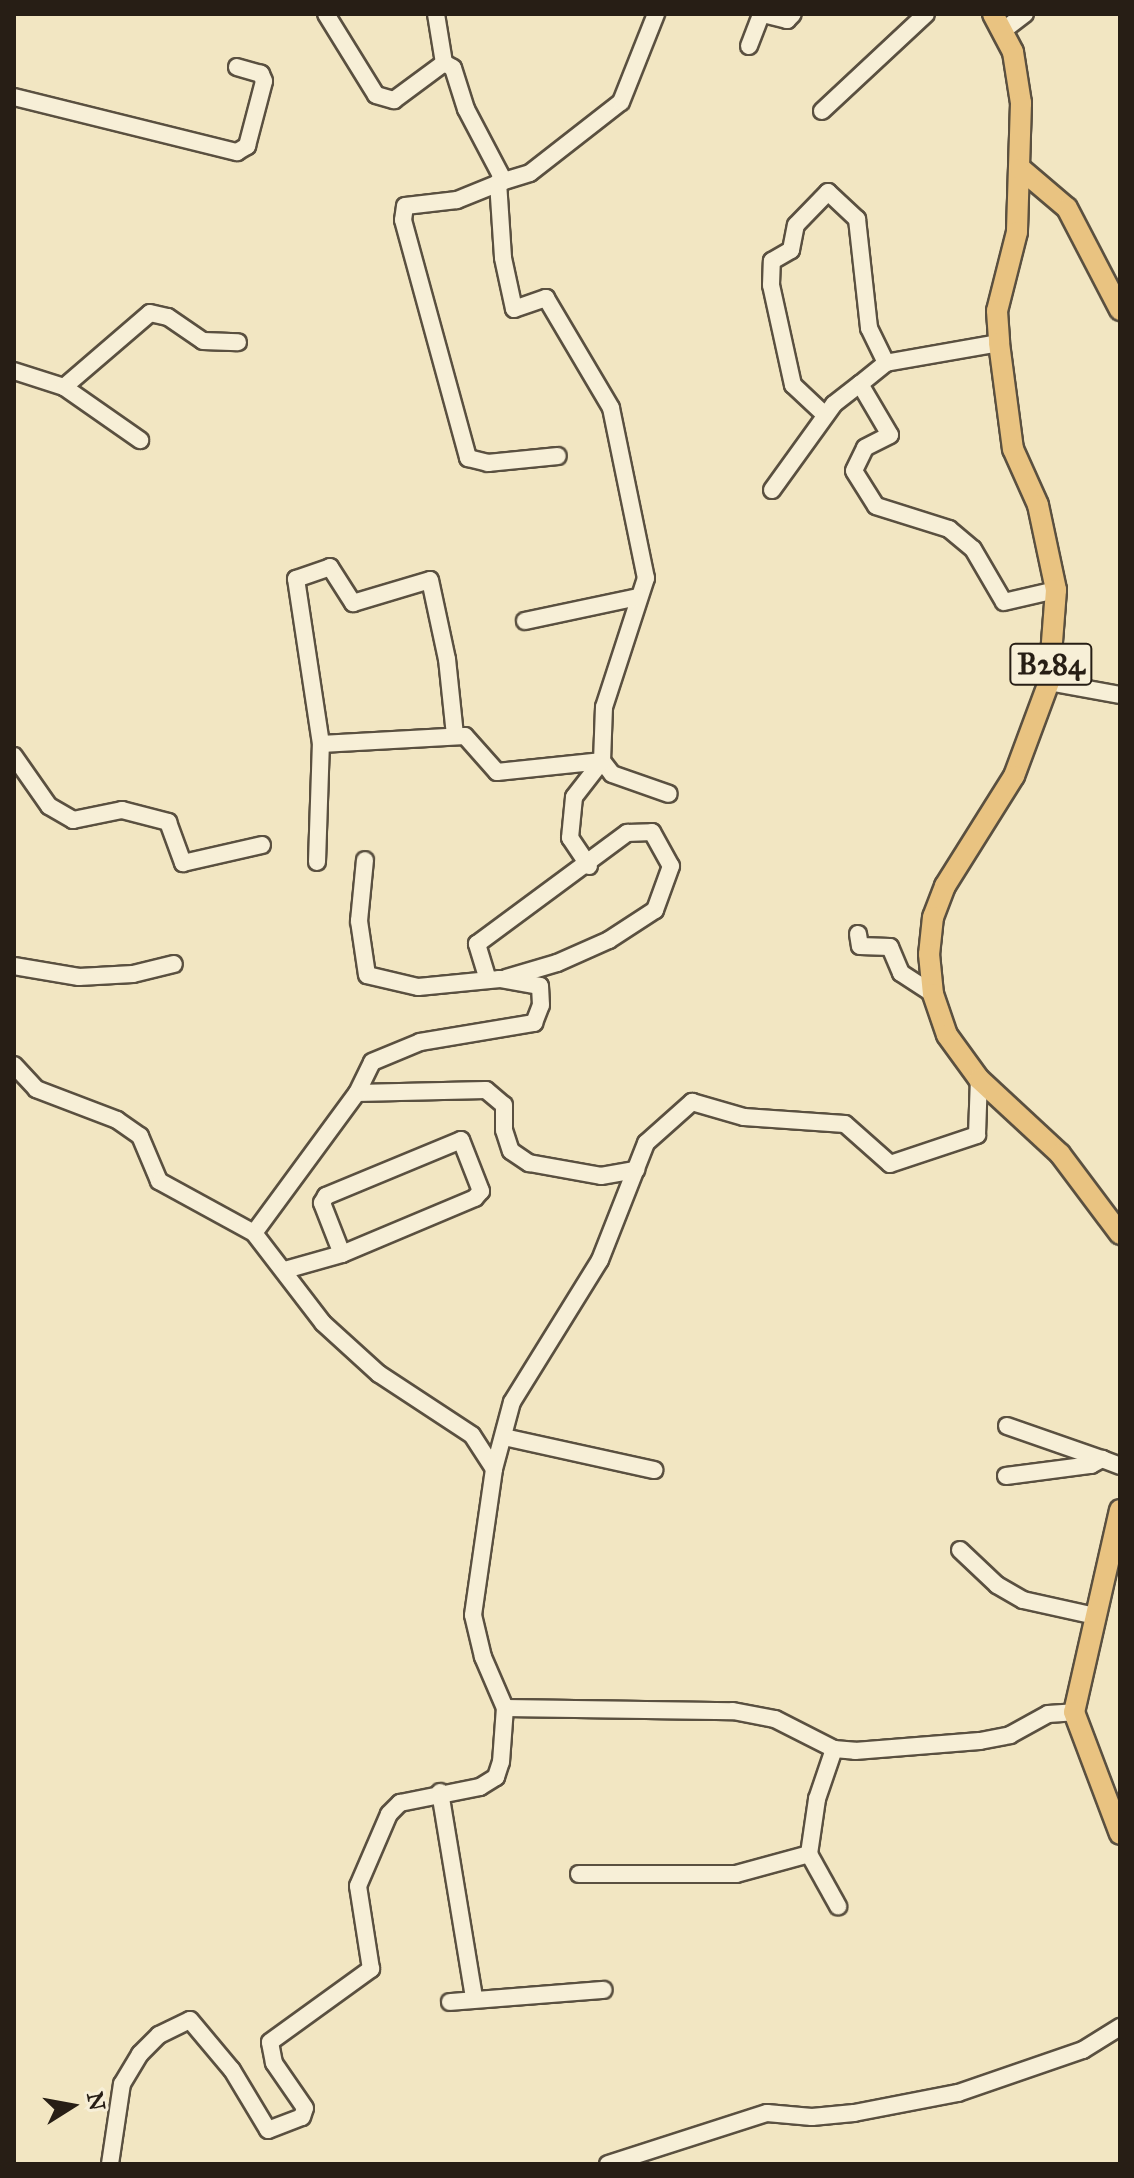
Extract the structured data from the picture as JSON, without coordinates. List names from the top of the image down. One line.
{"streets":{"main road":["B284"]},"north":"right"}
